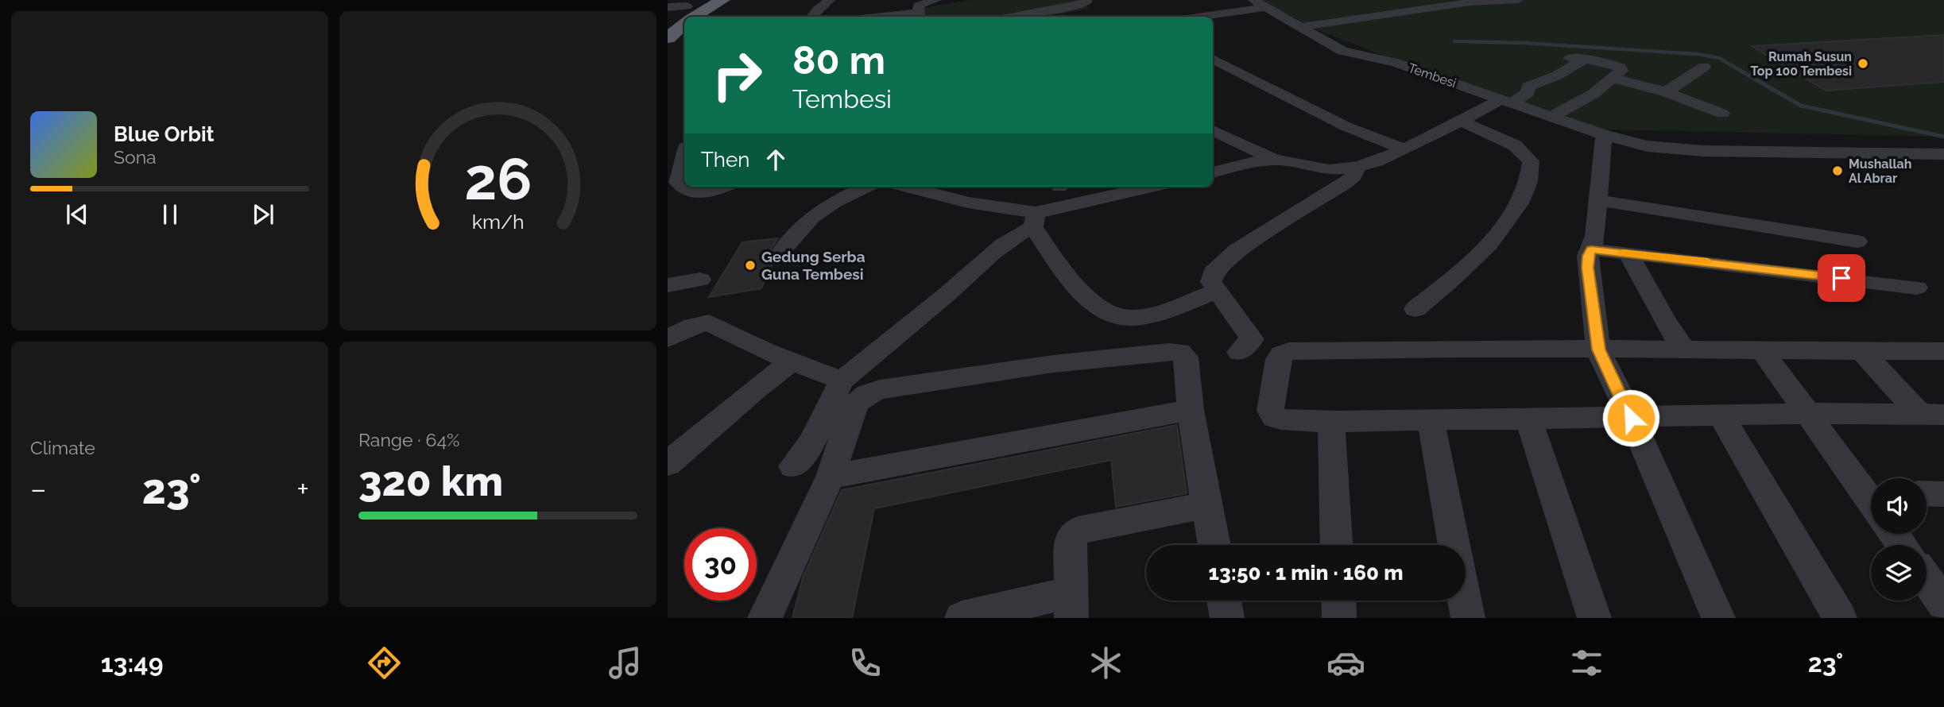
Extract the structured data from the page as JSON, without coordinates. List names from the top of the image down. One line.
{"streets":{"street":["Tembesi"]},"places":["Rumah Susun Top 100 Tembesi","Mushallah Al Abrar","Gedung Serba Guna Tembesi"],"page":{"turn":["80 m","Tembesi"],"song":["Blue Orbit","Sona"],"then":"Then","tile":["Climate",["Range · 64%","320 km"]],"heat":["−","23°","+"],"limit":"30","trip":"13:50 · 1 min · 160 m","tabs":["13:49","23°"],"gauge":["26","km/h"]}}
